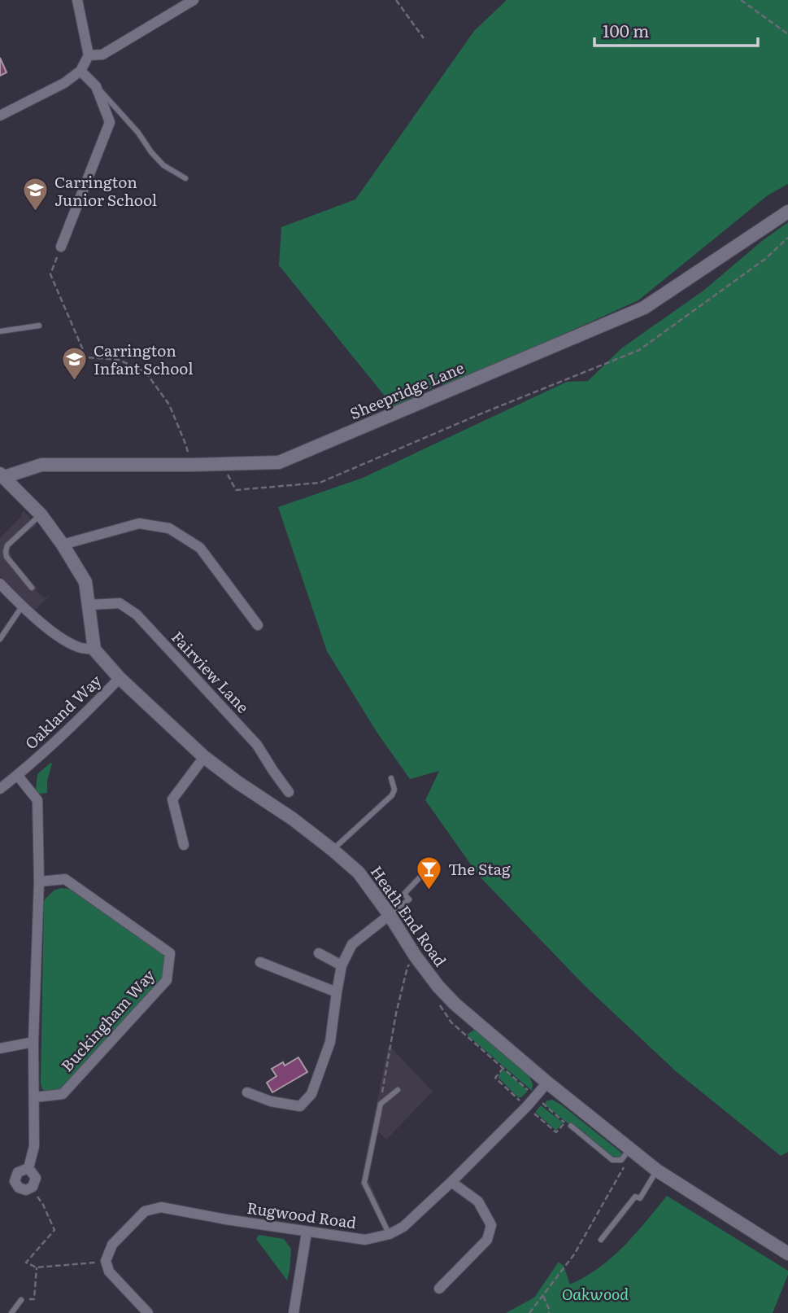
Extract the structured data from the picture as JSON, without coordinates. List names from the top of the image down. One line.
{"streets":{"street":["Sheepridge Lane","Fairview Lane","Oakland Way","Heath End Road","Buckingham Way","Rugwood Road"]},"crossings":[["Oakland Way","Heath End Road"],["Oakland Way","Buckingham Way"],["Heath End Road","Rugwood Road"]],"parks":["Oakwood"],"places":{"school or university":["Carrington Junior School","Carrington Infant School"],"bar":["The Stag"]},"scale_bar":"100 m"}
